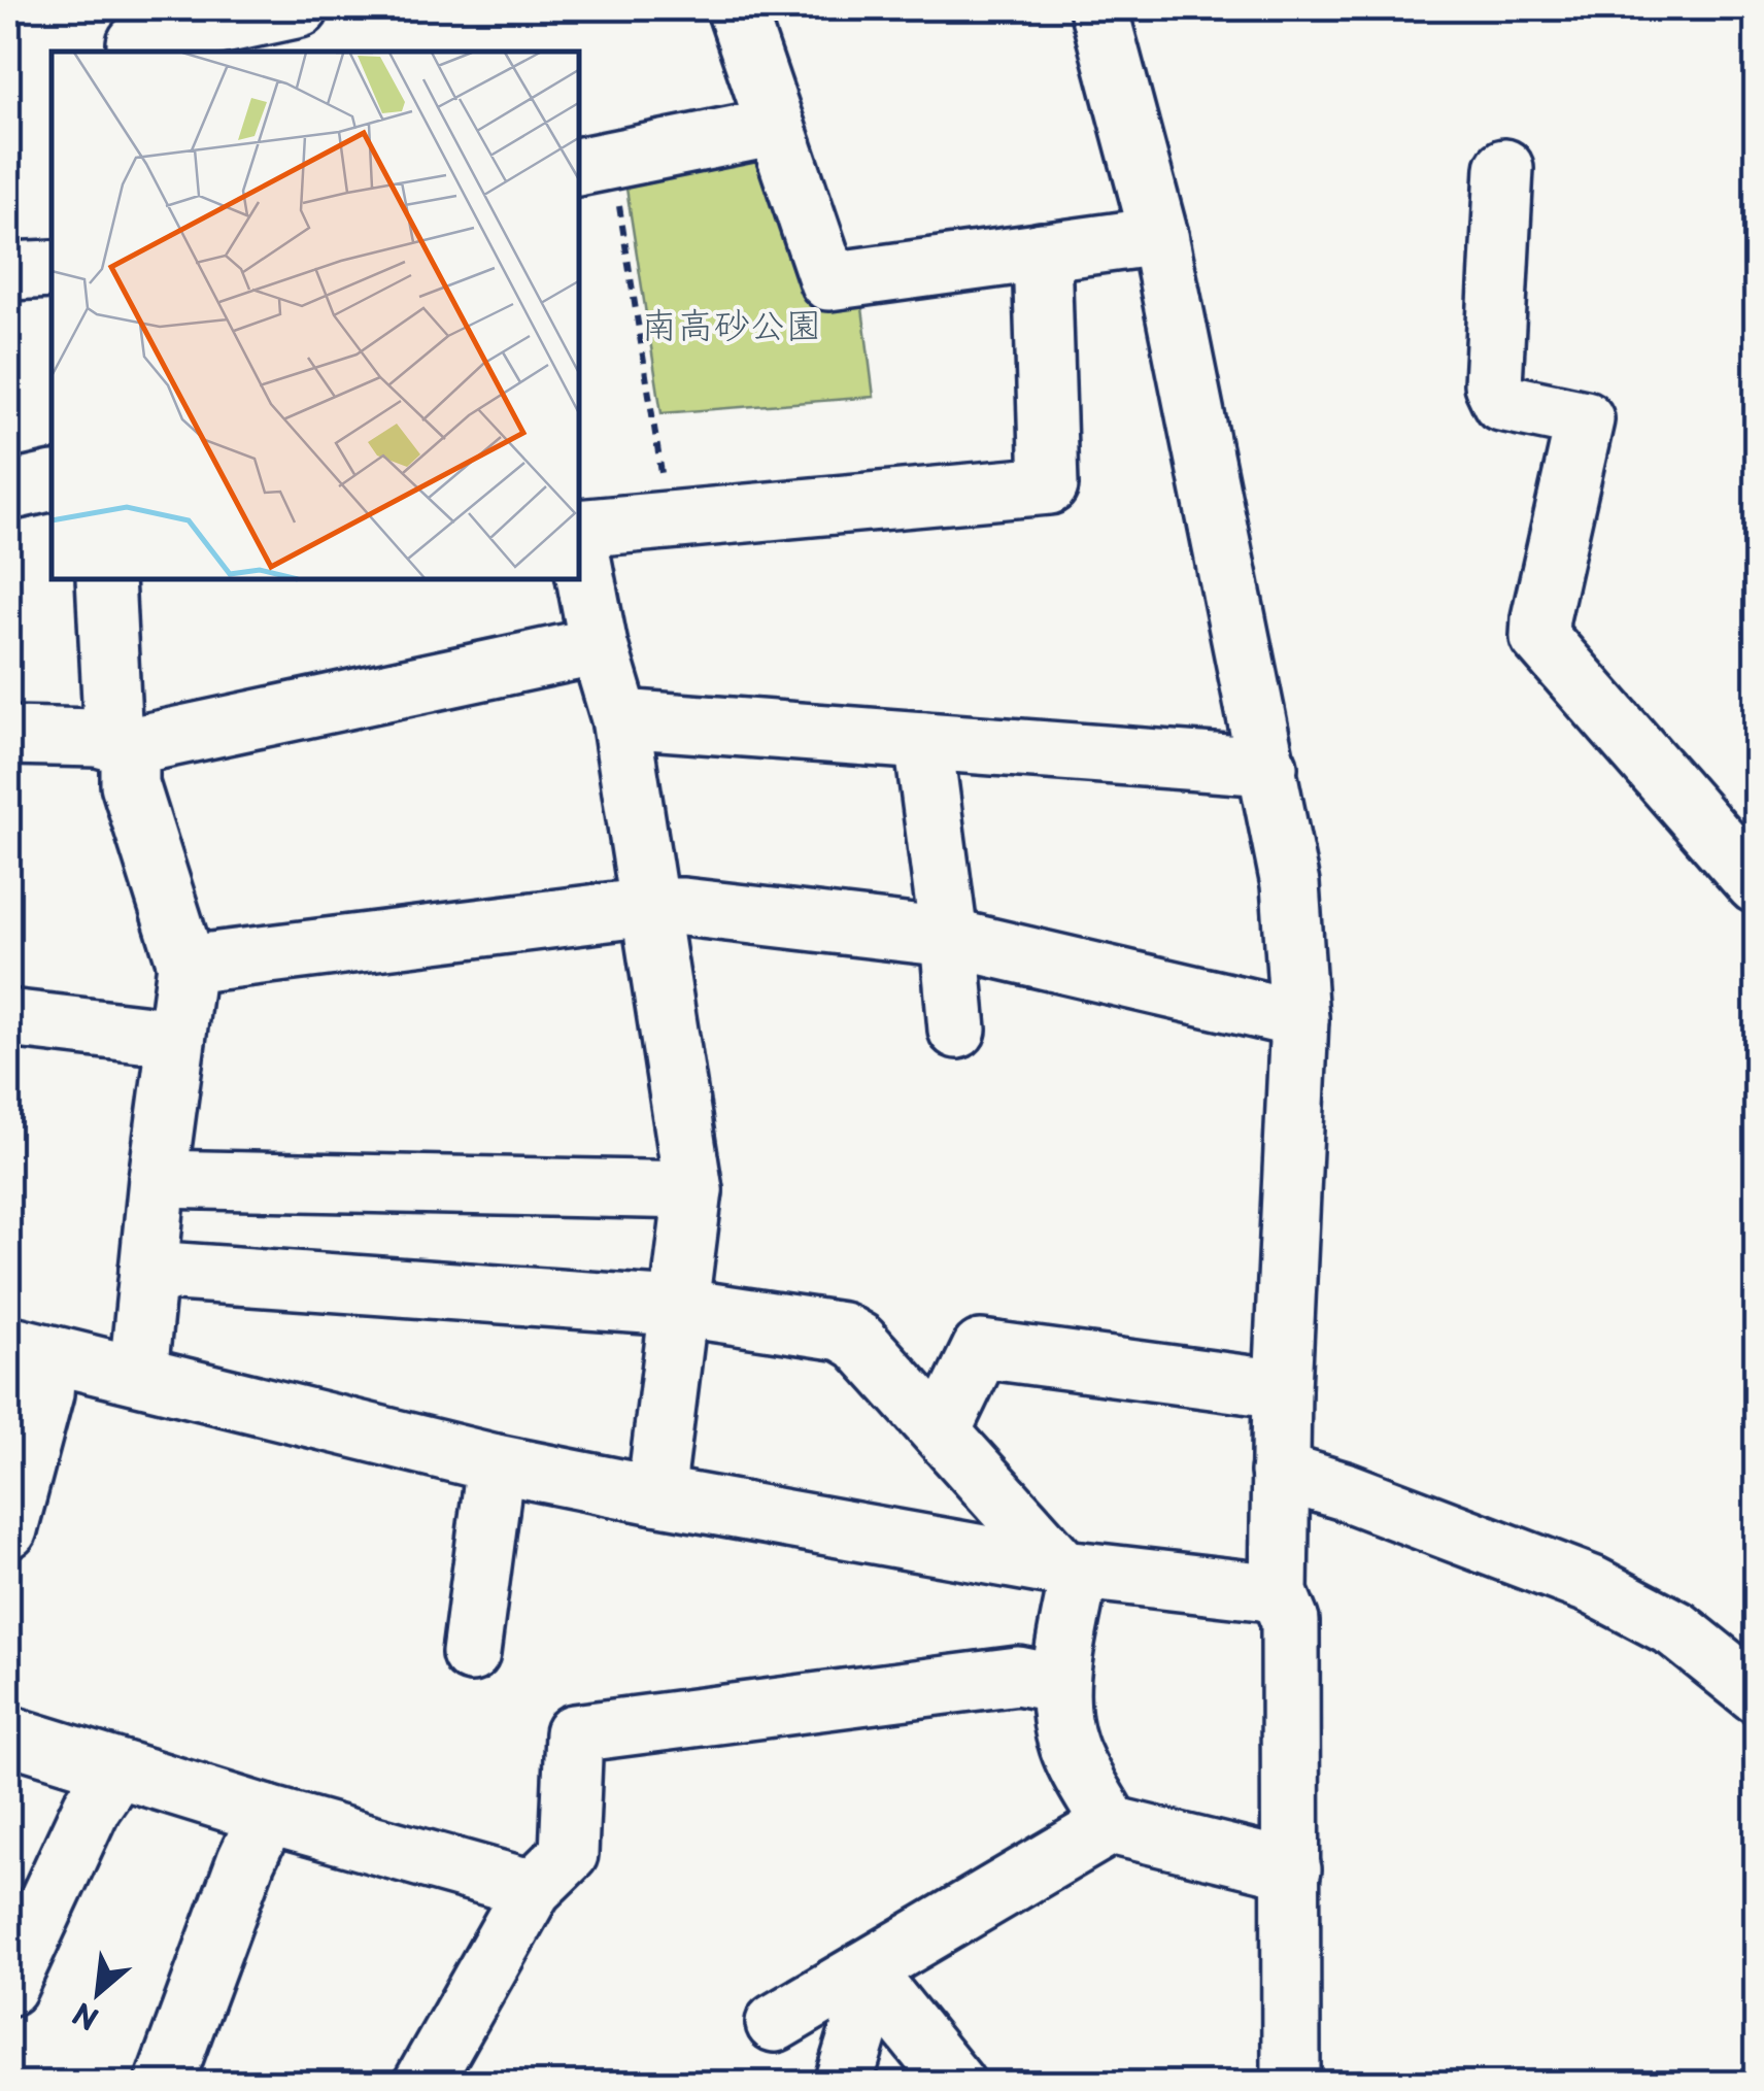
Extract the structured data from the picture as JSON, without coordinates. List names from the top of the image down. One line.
{"parks":["南高砂公園"],"north":"bottom left"}
